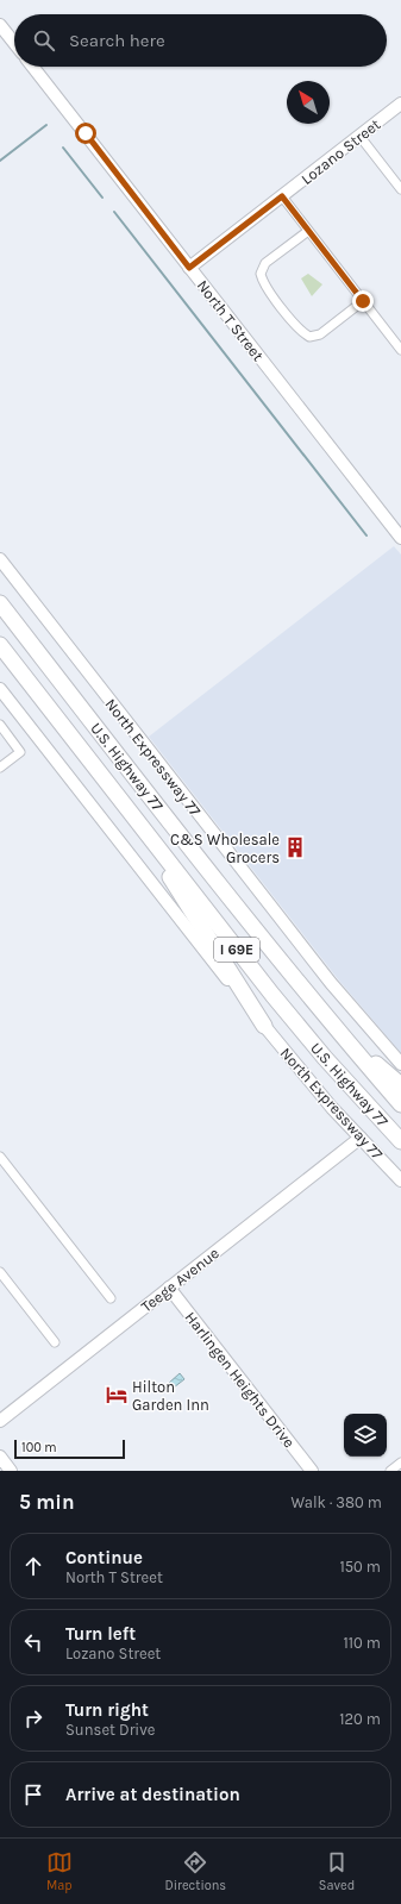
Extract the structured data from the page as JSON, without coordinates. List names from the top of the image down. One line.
{"streets":{"highway":["U.S. Highway 77","I 69E"],"street":["Lozano Street","North T Street","North Expressway 77","Teege Avenue","Harlingen Heights Drive"]},"crossings":[["Lozano Street","North T Street"],["North Expressway 77","Teege Avenue"],["Teege Avenue","Harlingen Heights Drive"]],"places":{"building":["C&S Wholesale Grocers"],"hotel":["Hilton Garden Inn"]},"scale_bar":"100 m","north":"top left","page":{"search":"Search here","scale":"100 m","heading":["5 min","Walk · 380 m"],"list":[["Continue","North T Street","150 m"],["Turn left","Lozano Street","110 m"],["Turn right","Sunset Drive","120 m"],"Arrive at destination"],"nav":["Map","Directions","Saved"]}}
